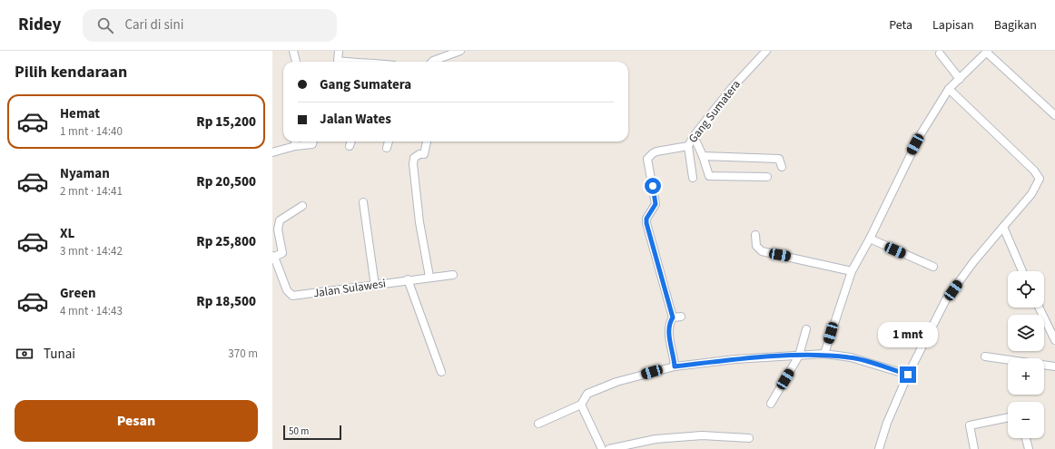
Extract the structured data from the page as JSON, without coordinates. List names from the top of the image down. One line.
{"streets":{"street":["Gang Sumatera","Jalan Sulawesi"]},"scale_bar":"50 m","page":{"header":"Ridey","search":"Cari di sini","nav":["Peta","Lapisan","Bagikan"],"heading":"Pilih kendaraan","banner":["Gang Sumatera","Jalan Wates"],"list":[{"name":"Hemat","note":"1 mnt · 14:40","value":"Rp 15,200"},{"name":"Nyaman","note":"2 mnt · 14:41","value":"Rp 20,500"},{"name":"XL","note":"3 mnt · 14:42","value":"Rp 25,800"},{"name":"Green","note":"4 mnt · 14:43","value":"Rp 18,500"}],"map_buttons":["+","−"],"bubble":"1 mnt","pay":["Tunai","370 m"],"buttons":"Pesan","scale":"50 m"}}
